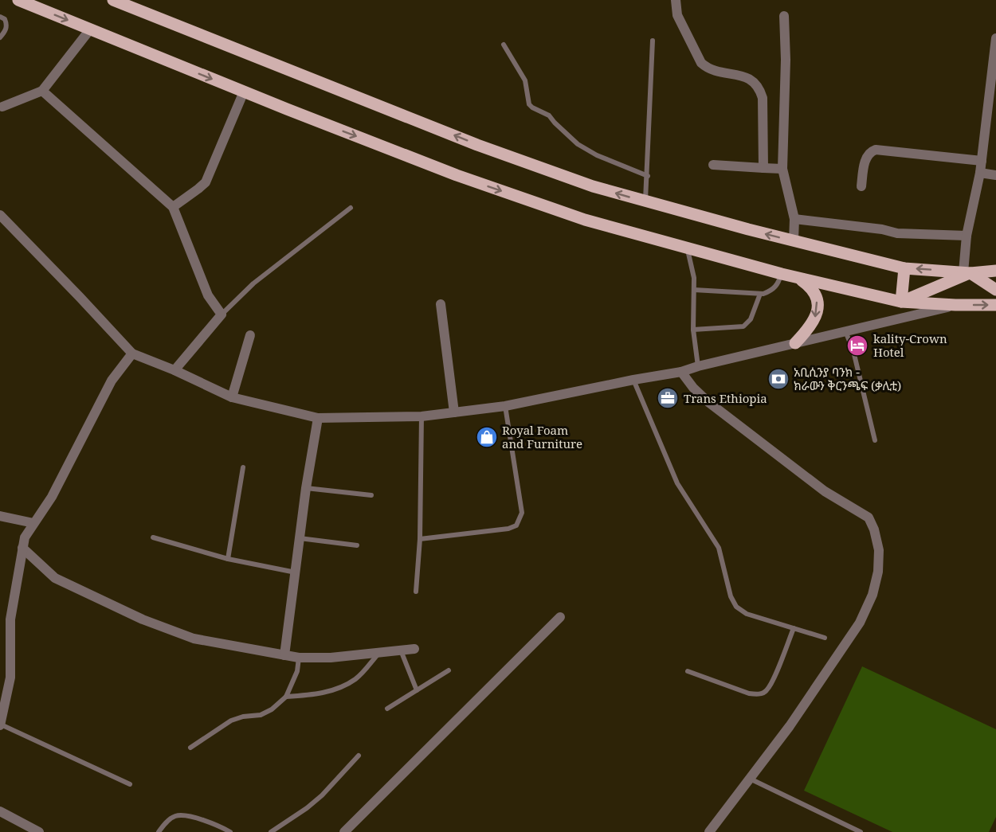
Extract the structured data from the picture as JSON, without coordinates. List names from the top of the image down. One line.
{"places":{"hotel":["kality-Crown Hotel"],"bank":["አቢሲንያ ባንክ - ክራውን ቅርንጫፍ (ቃሊቲ)"],"office":["Trans Ethiopia"],"shop":["Royal Foam and Furniture"]}}
